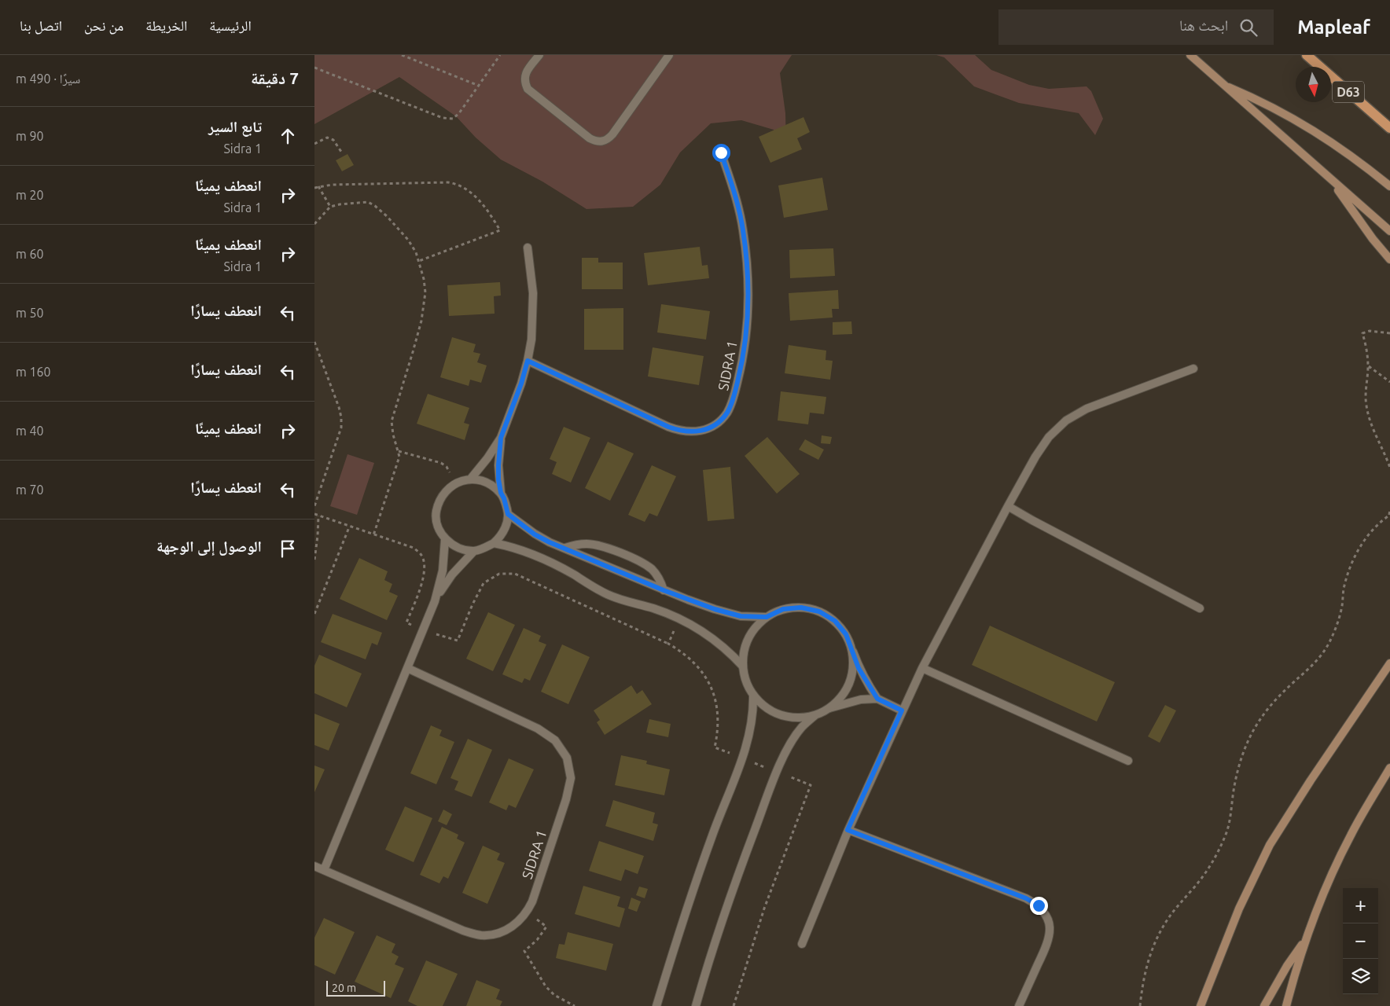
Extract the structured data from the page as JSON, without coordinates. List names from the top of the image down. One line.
{"streets":{"main road":["D63"],"street":["SIDRA 1"]},"scale_bar":"20 m","north":"bottom","page":{"header":"Mapleaf","search":"ابحث هنا","nav":["الرئيسية","الخريطة","من نحن","اتصل بنا"],"heading":["7 دقيقة","سيرًا · 490 m"],"list":[["تابع السير","Sidra 1","90 m"],["انعطف يمينًا","Sidra 1","20 m"],["انعطف يمينًا","Sidra 1","60 m"],["انعطف يسارًا","50 m"],["انعطف يسارًا","160 m"],["انعطف يمينًا","40 m"],["انعطف يسارًا","70 m"],"الوصول إلى الوجهة"],"map_buttons":["+","−"],"scale":"20 m"}}
